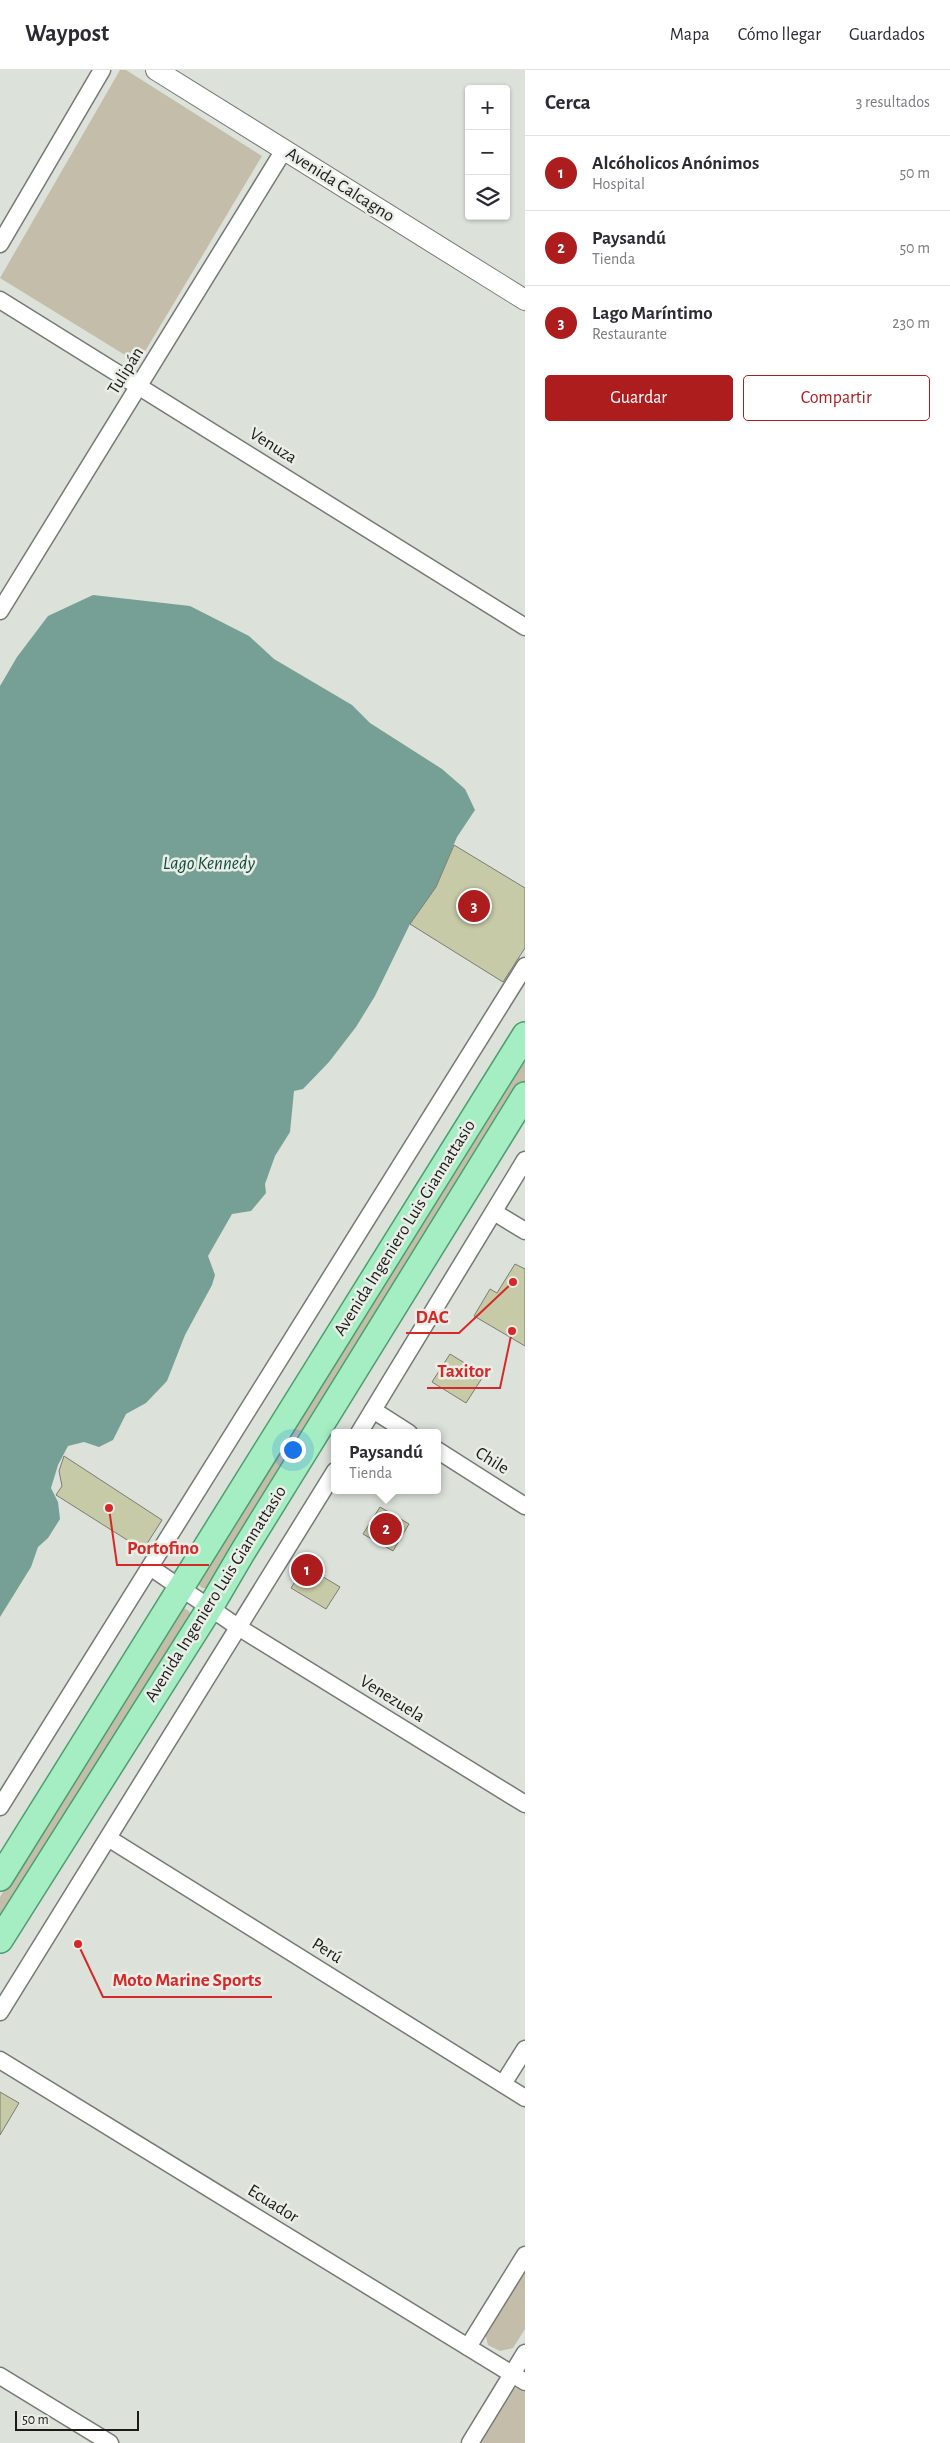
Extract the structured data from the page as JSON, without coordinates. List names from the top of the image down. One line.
{"streets":{"main road":["Avenida Ingeniero Luis Giannattasio"],"street":["Avenida Calcagno","Tulipán","Venuza","Chile","Venezuela","Perú","Ecuador"]},"crossings":[["Avenida Calcagno","Tulipán"],["Tulipán","Venuza"],["Avenida Ingeniero Luis Giannattasio","Venezuela"],["Avenida Ingeniero Luis Giannattasio","Perú"]],"water":["Lago Kennedy"],"places":["DAC","Taxitor","Portofino","Moto Marine Sports"],"scale_bar":"50 m","page":{"header":"Waypost","nav":["Mapa","Cómo llegar","Guardados"],"heading":["Cerca","3 resultados"],"map_buttons":["+","−"],"list":[{"mark":"1","name":"Alcóholicos Anónimos","note":"Hospital","value":"50 m"},{"mark":"2","name":"Paysandú","note":"Tienda","value":"50 m"},{"mark":"3","name":"Lago Maríntimo","note":"Restaurante","value":"230 m"}],"buttons":["Guardar","Compartir"],"pins":["3","2","1"],"popup":["Paysandú","Tienda"],"scale":"50 m"}}
